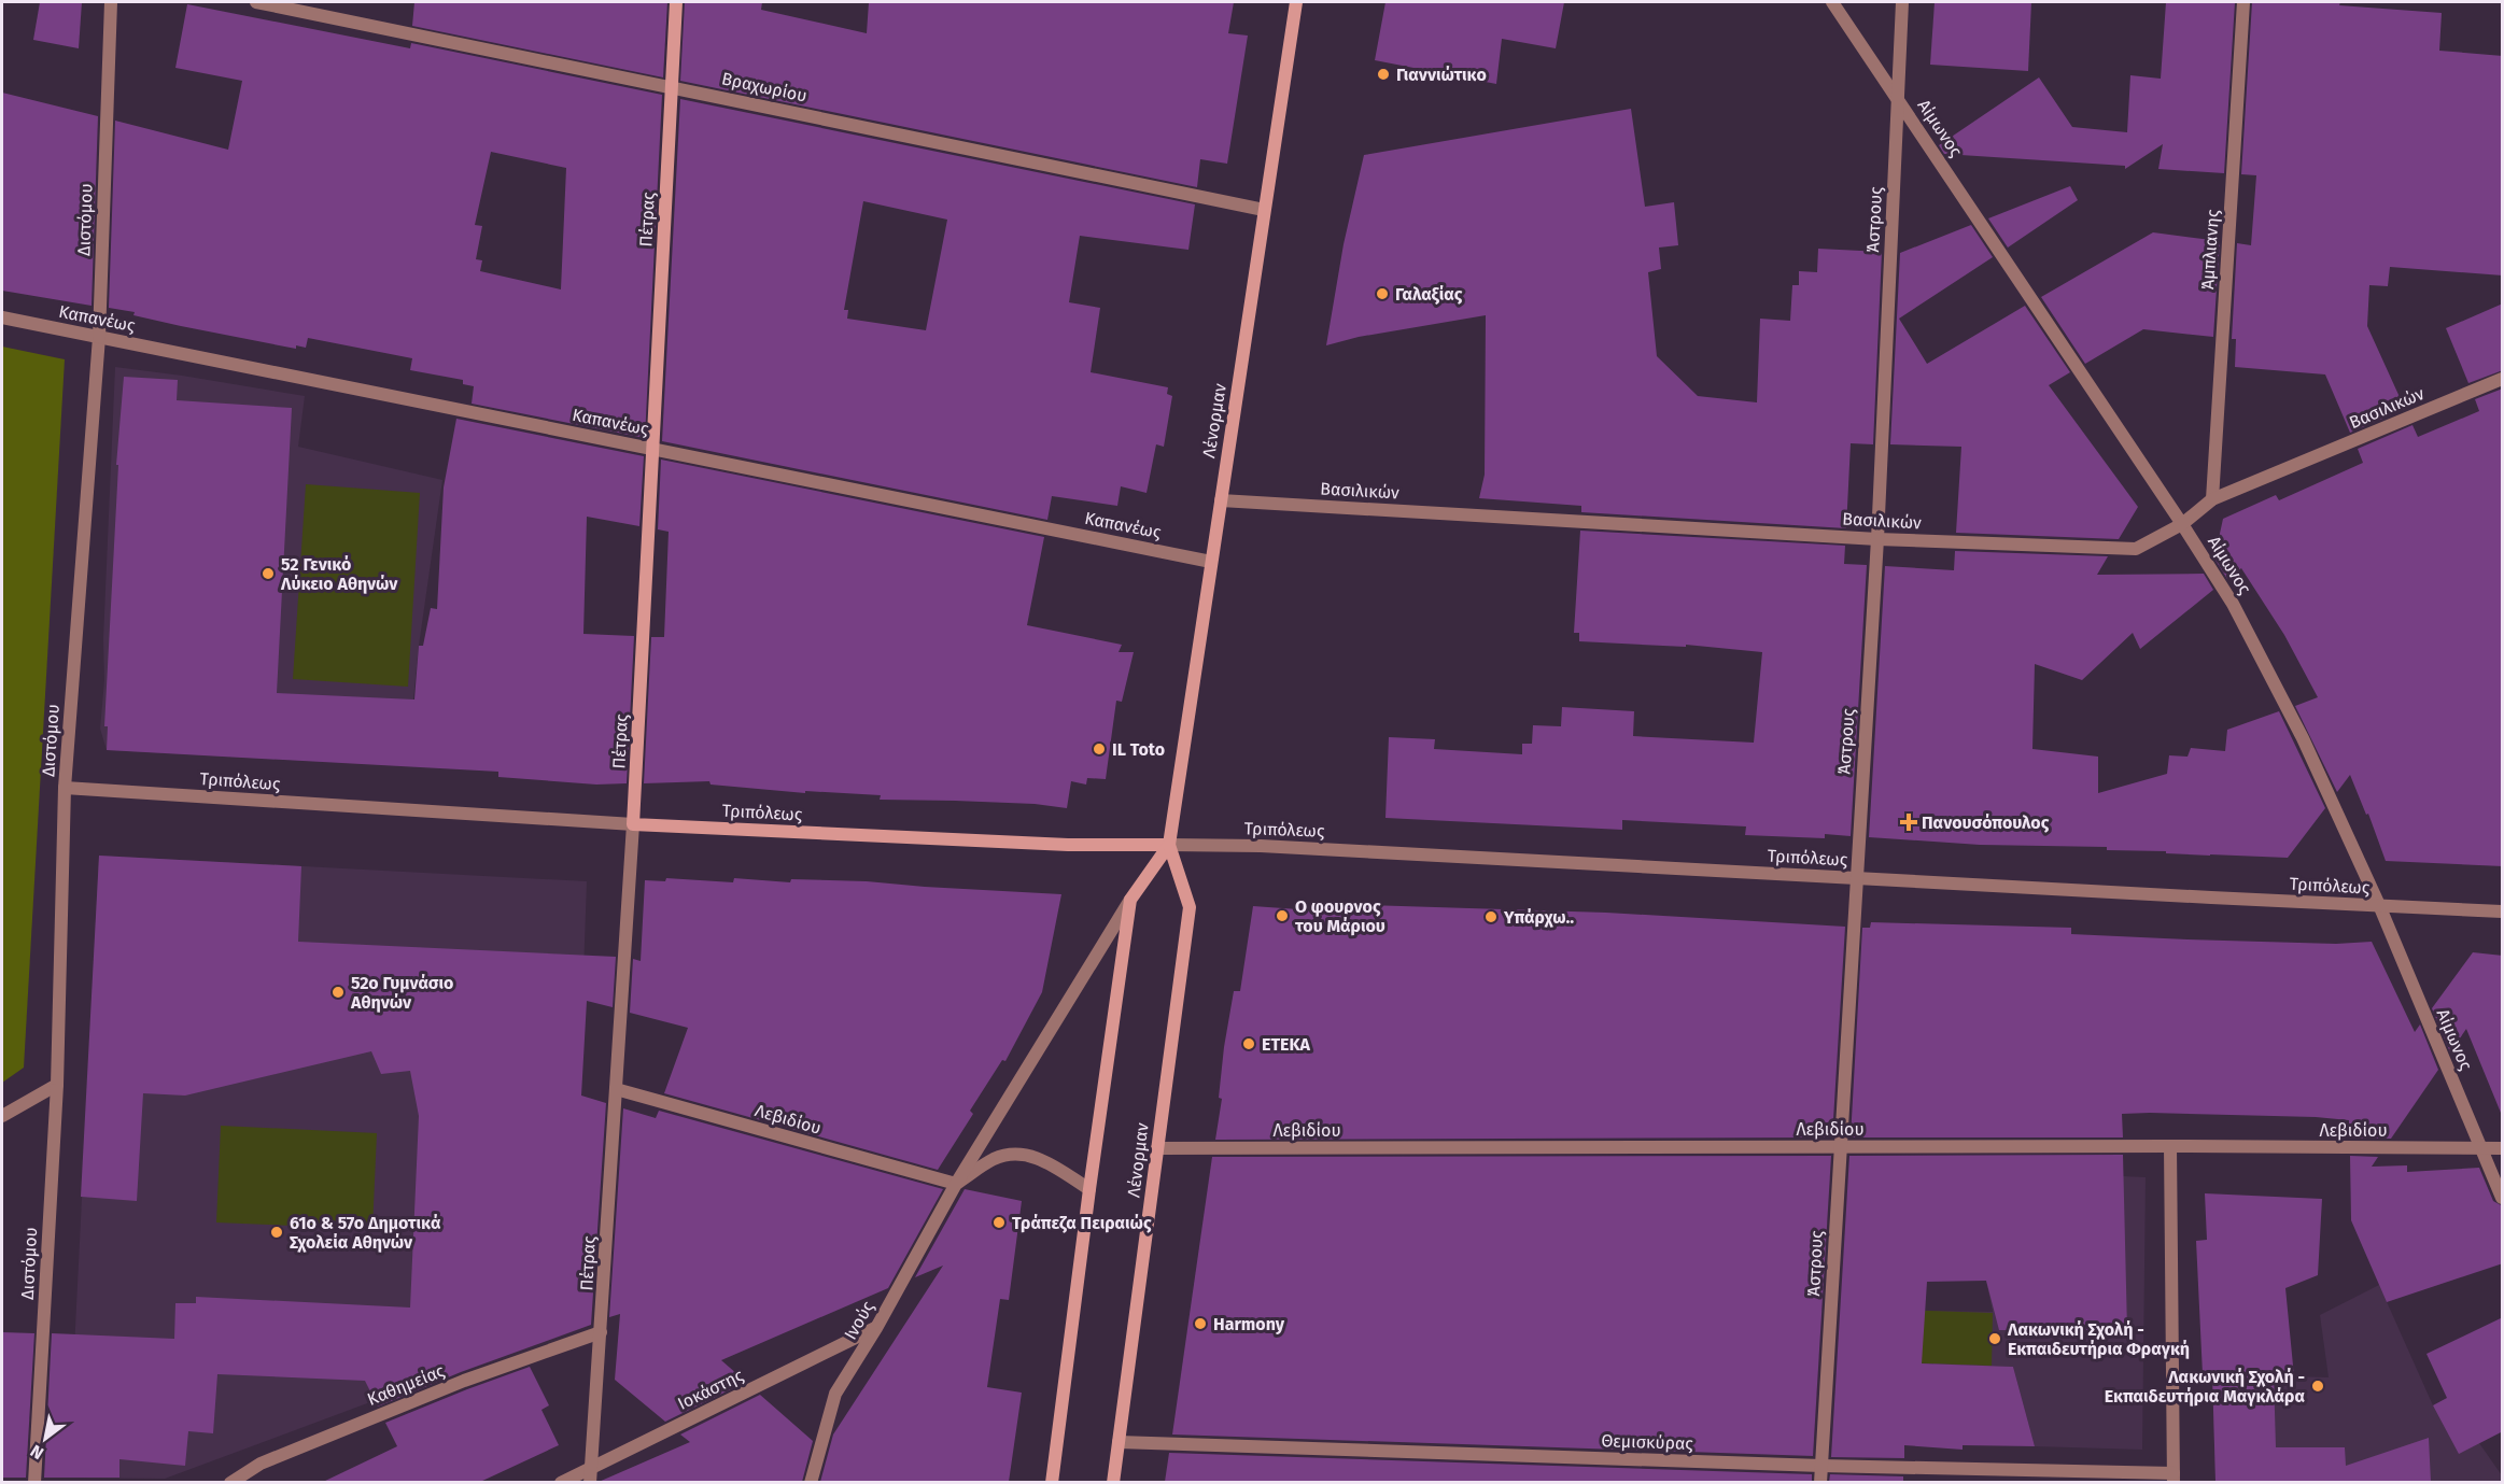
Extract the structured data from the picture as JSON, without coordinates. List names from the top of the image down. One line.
{"streets":{"main road":["Πέτρας","Λένορμαν","Τριπόλεως"],"street":["Βραχωρίου","Αίμωνος","Διστόμου","Άστρους","Άμπλιανης","Καπανέως","Βασιλικών","Λεβιδίου","Ινούς","Καθημείας","Ιοκάστης","Θεμισκύρας"]},"crossings":[["Βραχωρίου","Πέτρας"],["Βραχωρίου","Λένορμαν"],["Αίμωνος","Άστρους"],["Αίμωνος","Βασιλικών"],["Αίμωνος","Τριπόλεως"],["Αίμωνος","Λεβιδίου"],["Διστόμου","Καπανέως"],["Διστόμου","Τριπόλεως"],["Πέτρας","Καπανέως"],["Πέτρας","Τριπόλεως"],["Πέτρας","Λεβιδίου"],["Πέτρας","Καθημείας"],["Πέτρας","Ιοκάστης"],["Άστρους","Βασιλικών"],["Άστρους","Τριπόλεως"],["Άστρους","Λεβιδίου"],["Άστρους","Θεμισκύρας"],["Άμπλιανης","Βασιλικών"],["Καπανέως","Λένορμαν"],["Βασιλικών","Λένορμαν"],["Λένορμαν","Τριπόλεως"],["Λένορμαν","Λεβιδίου"],["Λένορμαν","Ινούς"],["Λένορμαν","Θεμισκύρας"],["Λεβιδίου","Ινούς"],["Ινούς","Ιοκάστης"]],"places":{"other":["Γιαννιώτικο","Γαλαξίας","52 Γενικό Λύκειο Αθηνών","IL Toto","Ο φουρνος του Μάριου","Υπάρχω..","52ο Γυμνάσιο Αθηνών","ΕΤΕΚΑ","Τράπεζα Πειραιώς","61ο & 57ο Δημοτικά Σχολεία Αθηνών","Harmony","Λακωνική Σχολή - Εκπαιδευτήρια Φραγκή","Λακωνική Σχολή - Εκπαιδευτήρια Μαγκλάρα"],"health":["Πανουσόπουλος"]},"north":"bottom left"}
